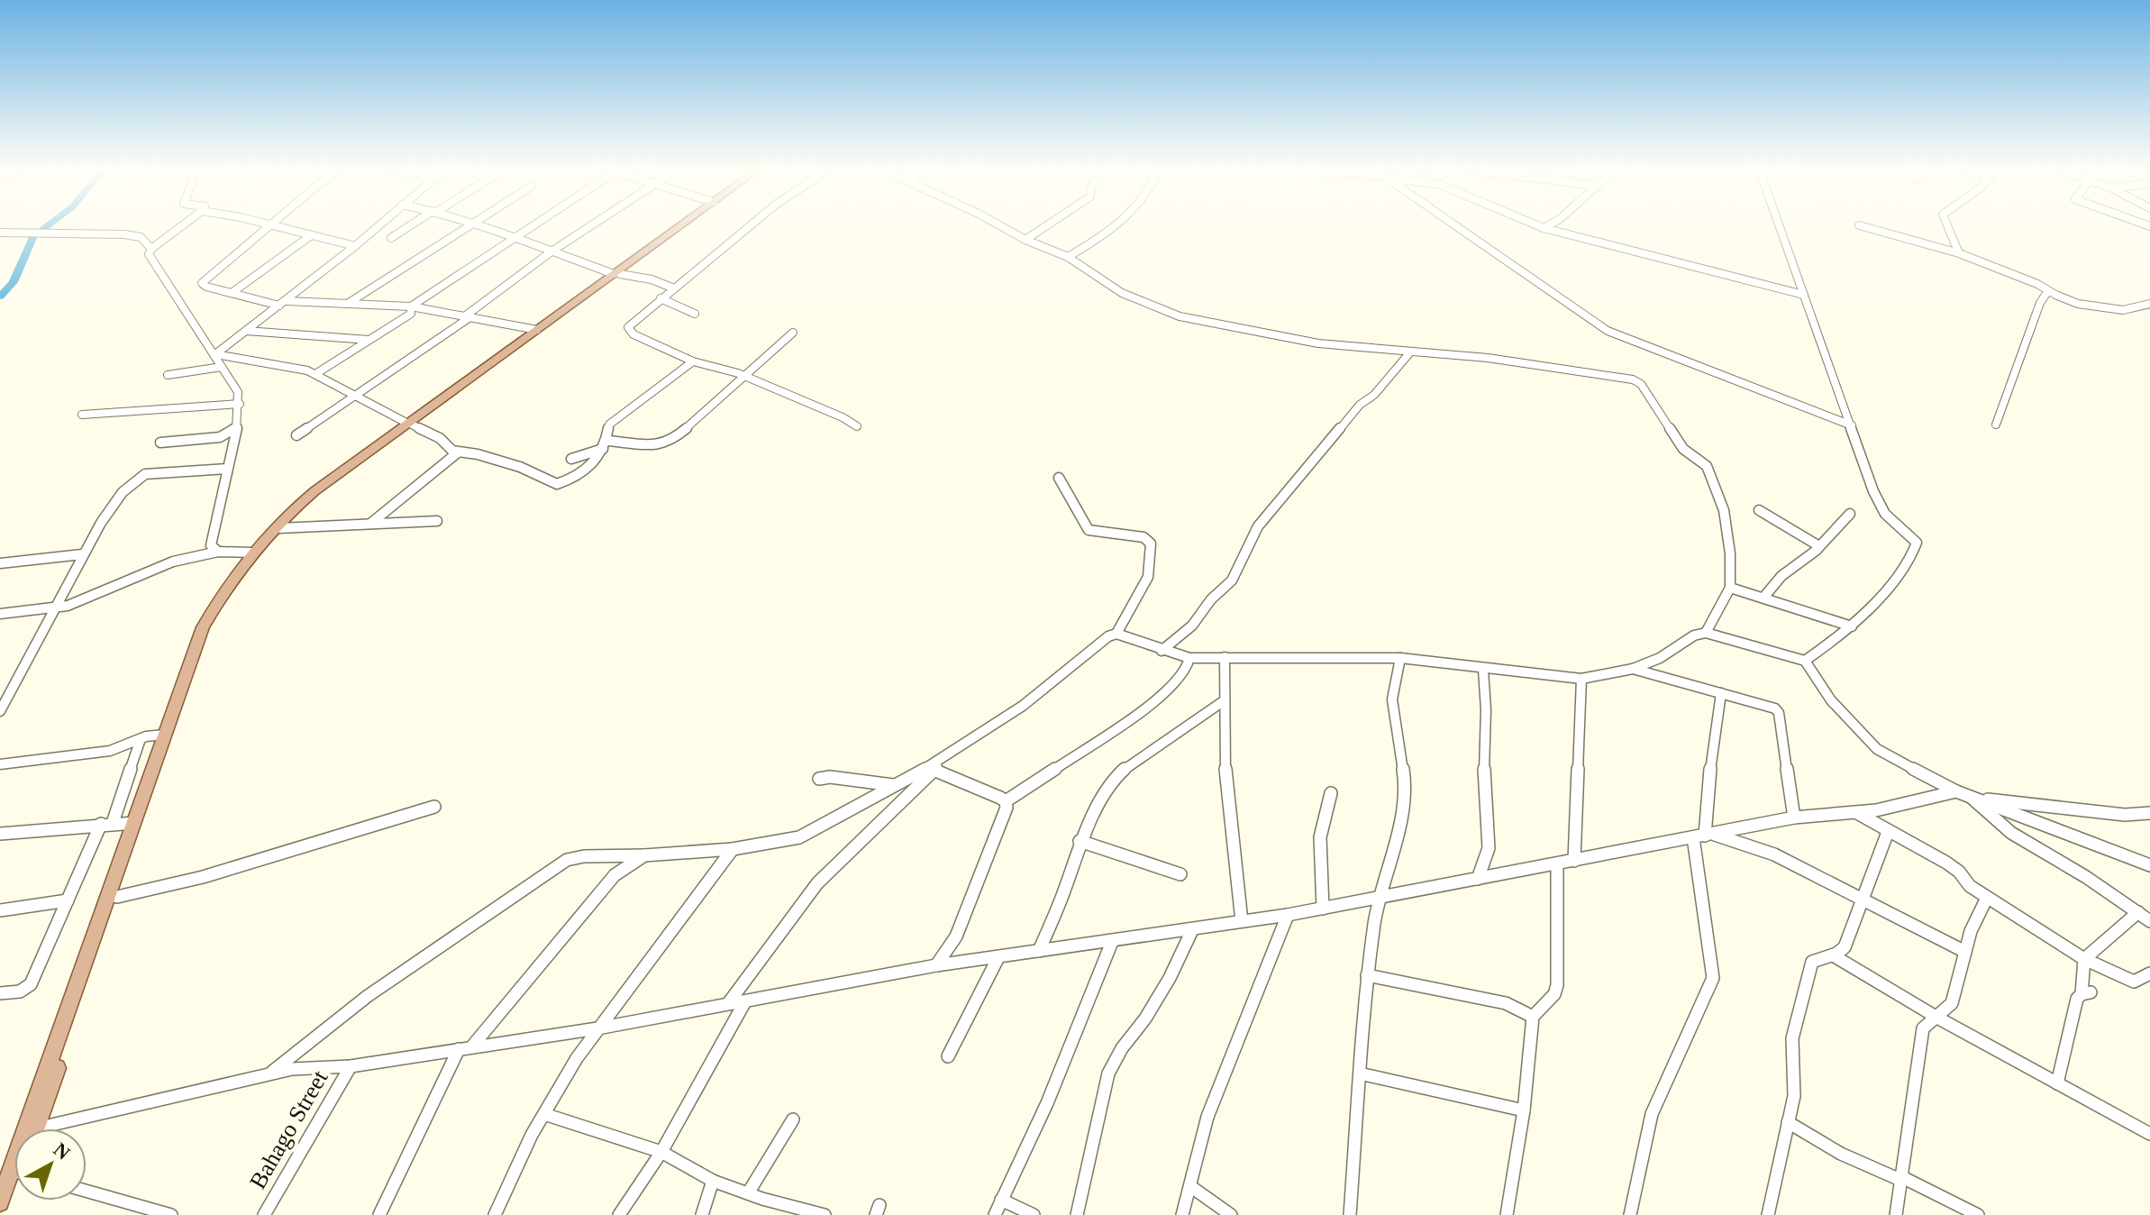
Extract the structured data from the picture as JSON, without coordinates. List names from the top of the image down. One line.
{"streets":{"street":["Bahago Street"]},"north":"top right"}
